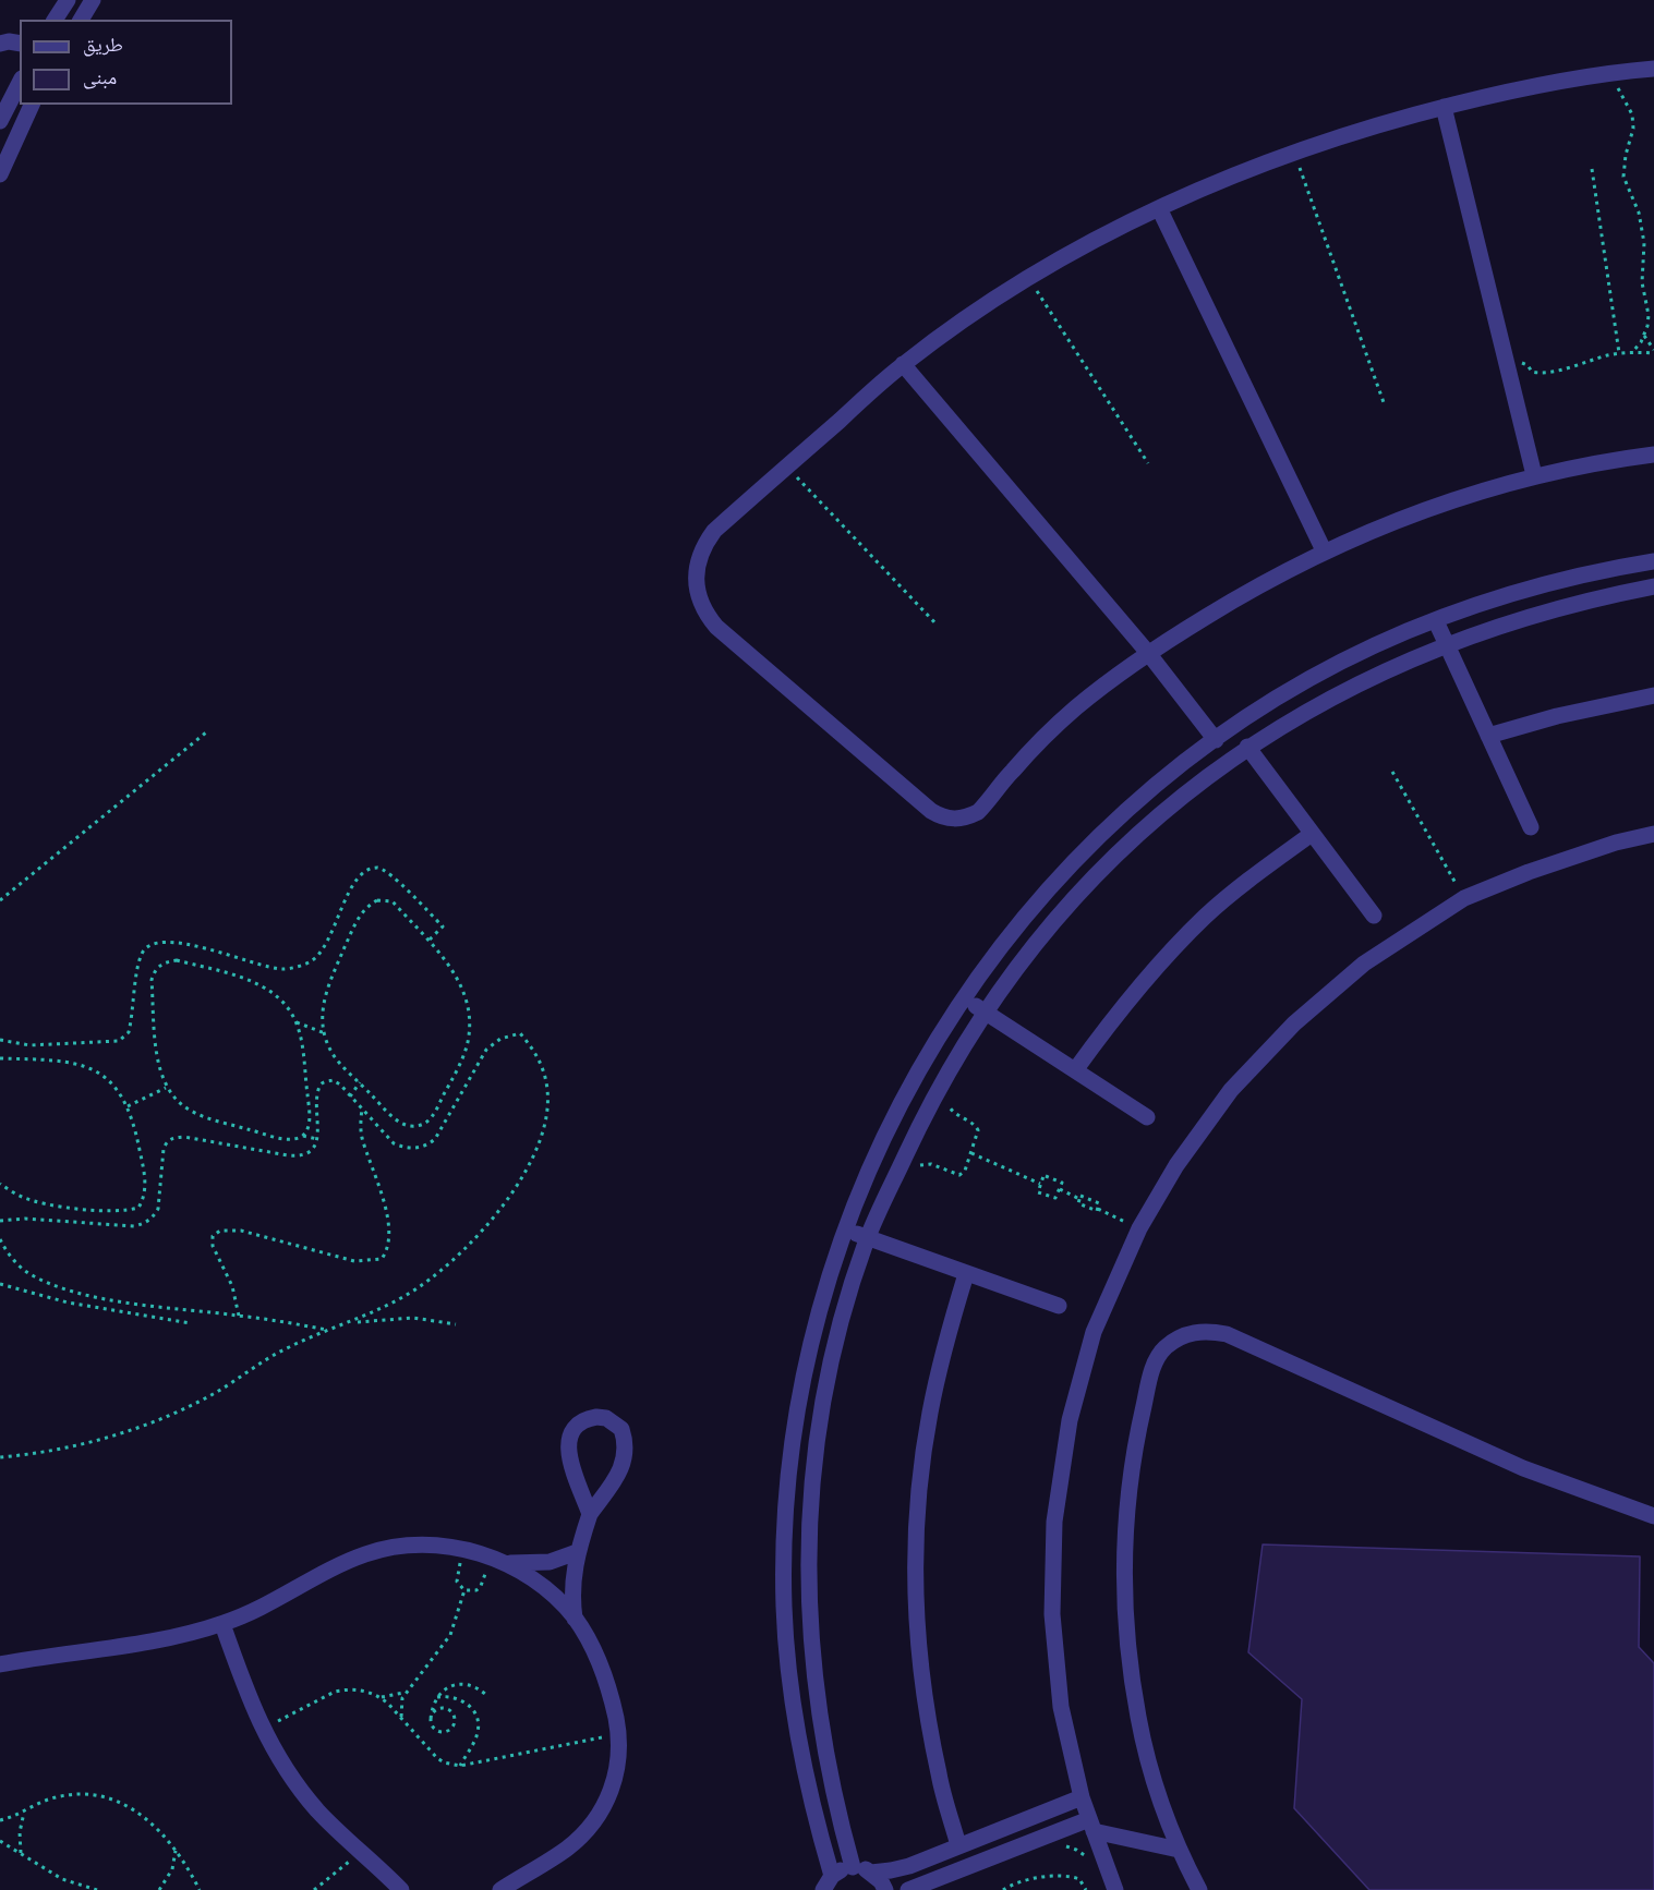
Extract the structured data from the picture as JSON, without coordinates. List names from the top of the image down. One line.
{"legend":["طريق","مبنى"]}
